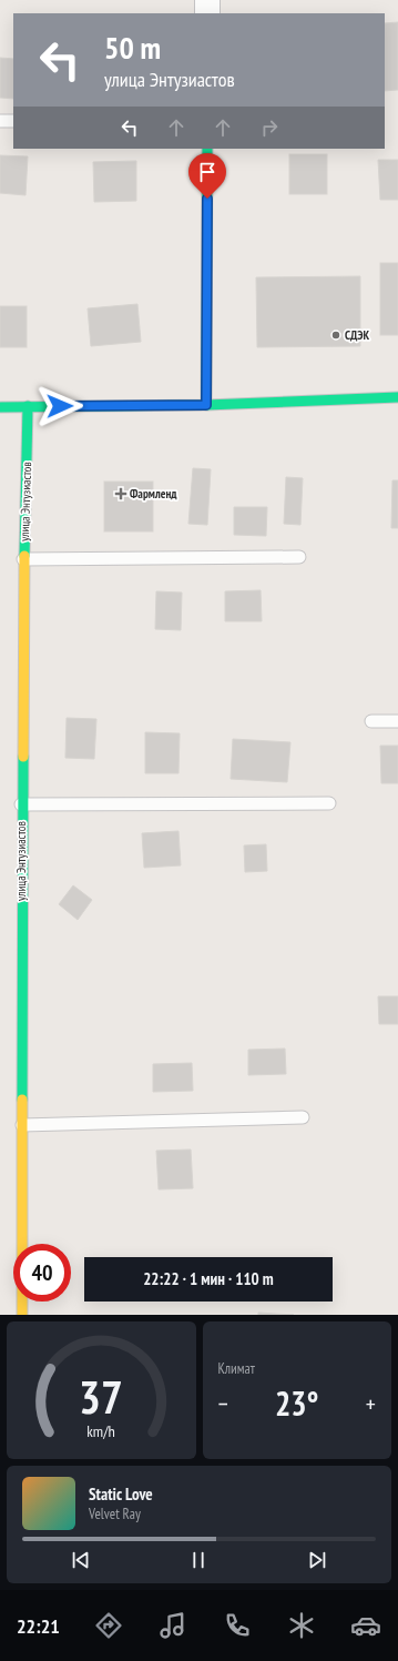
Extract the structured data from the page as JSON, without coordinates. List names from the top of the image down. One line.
{"streets":{"street":["улица Энтузиастов"]},"places":{"other":["СДЭК"],"health":["Фармленд"]},"page":{"turn":["50 m","улица Энтузиастов"],"limit":"40","trip":"22:22 · 1 мин · 110 m","tile":"Климат","heat":["−","23°","+"],"song":["Static Love","Velvet Ray"],"tabs":"22:21","gauge":["37","km/h"]}}
